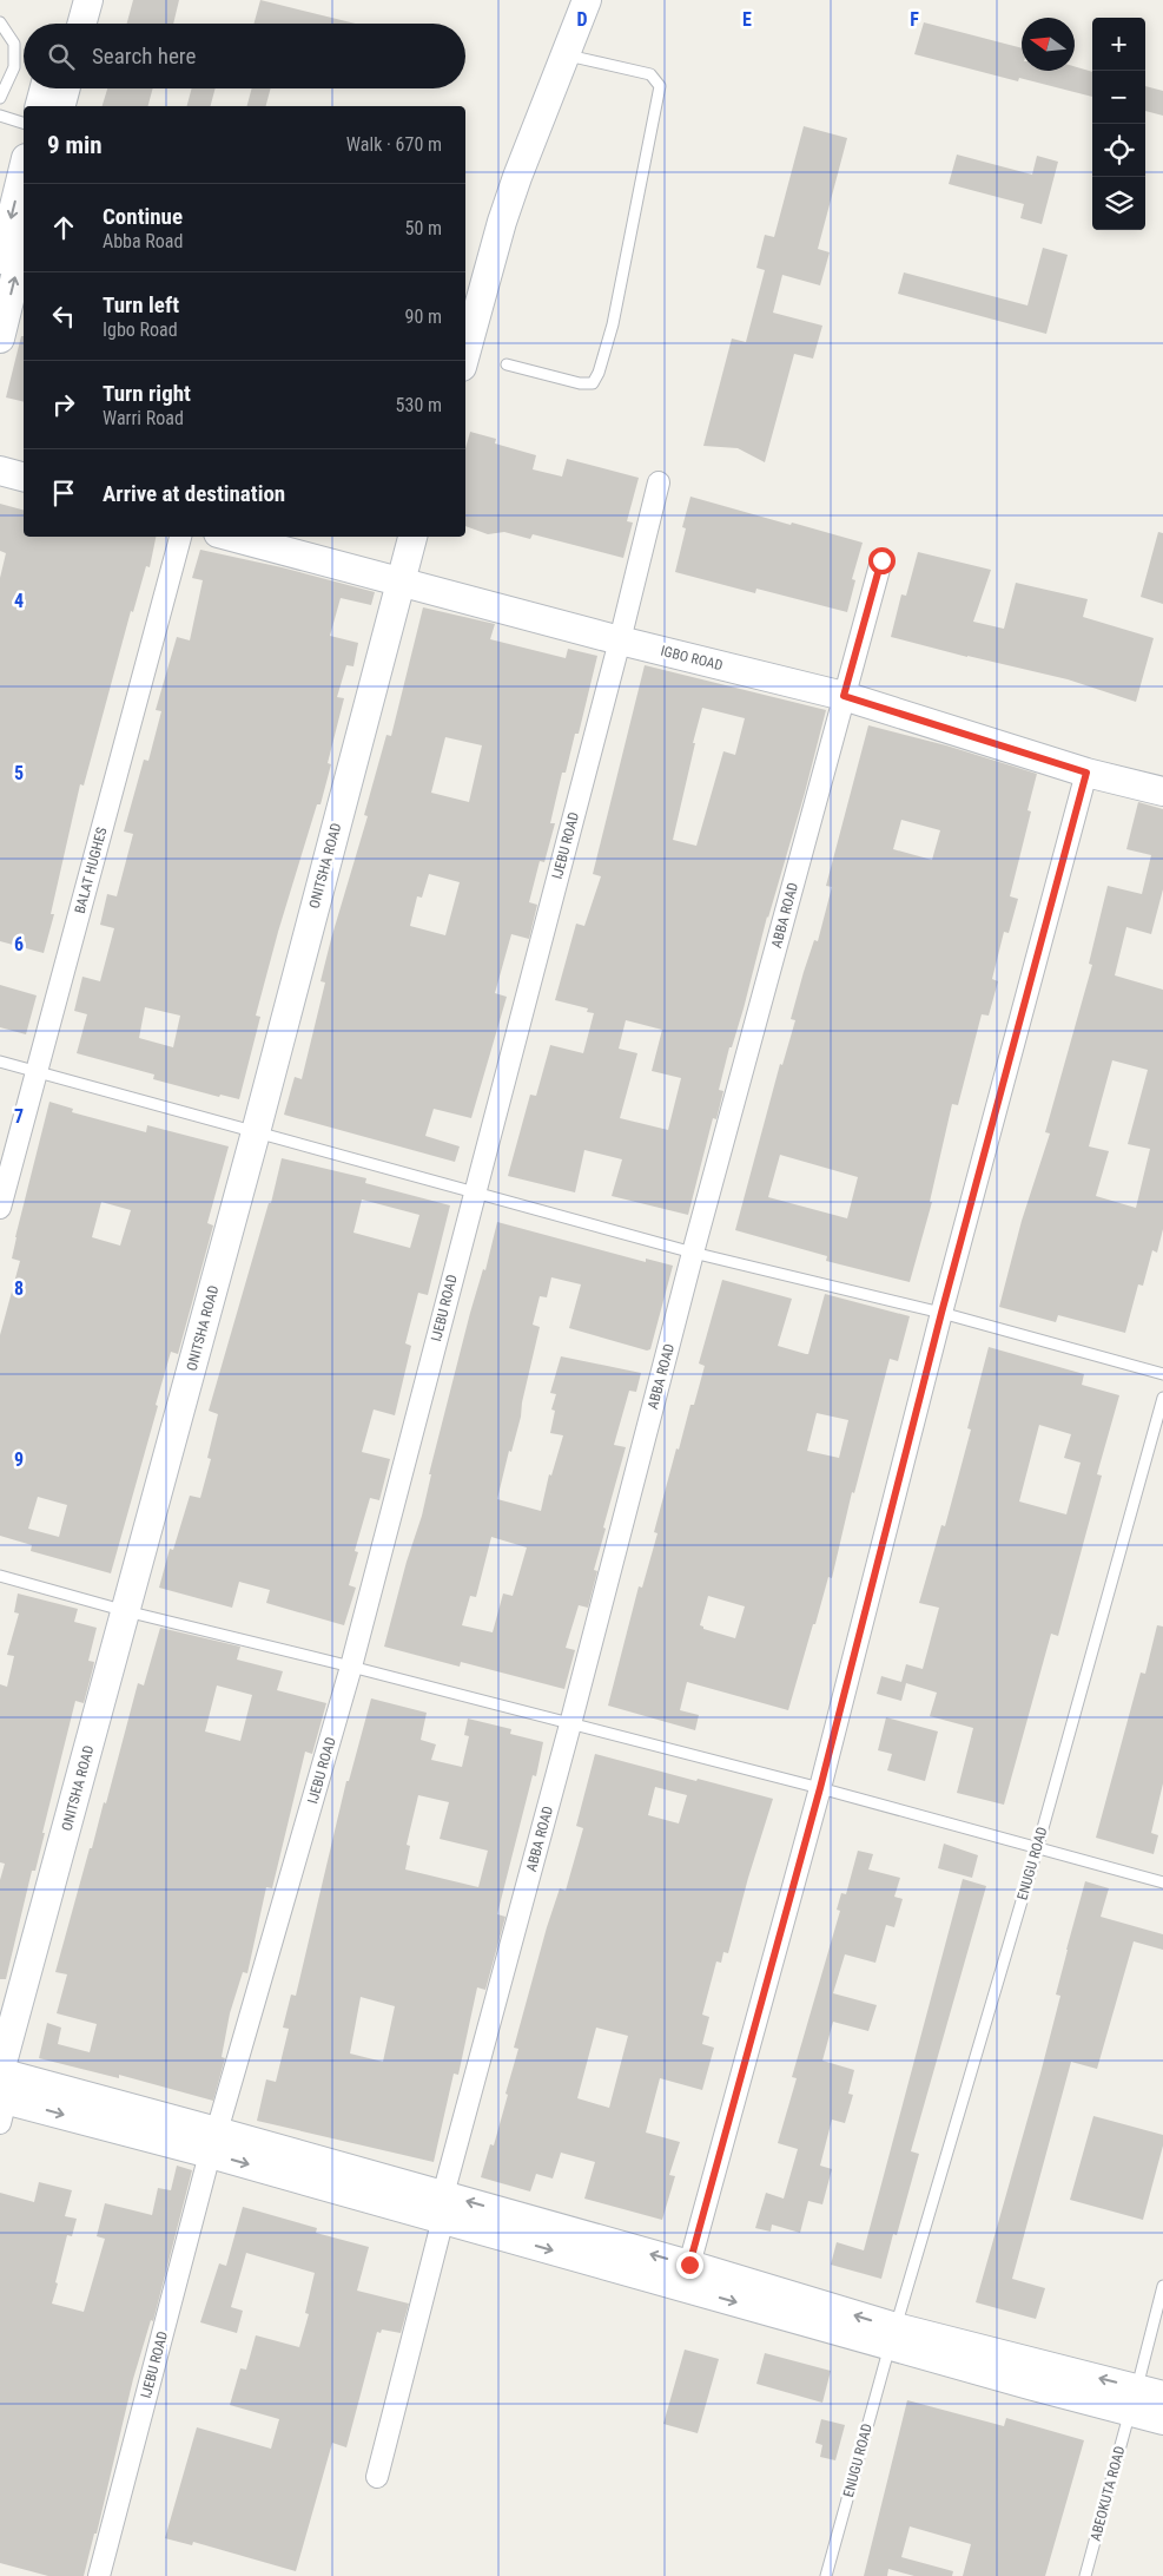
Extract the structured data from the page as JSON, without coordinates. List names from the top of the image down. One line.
{"streets":{"street":["IGBO ROAD","IJEBU ROAD","ONITSHA ROAD","BALAT HUGHES","ABBA ROAD"],"lane":["ENUGU ROAD","ABEOKUTA ROAD"]},"crossings":[["IGBO ROAD","IJEBU ROAD"],["IGBO ROAD","ONITSHA ROAD"],["IGBO ROAD","ABBA ROAD"]],"north":"left","page":{"map_buttons":["+","−"],"search":"Search here","heading":["9 min","Walk · 670 m"],"list":[["Continue","Abba Road","50 m"],["Turn left","Igbo Road","90 m"],["Turn right","Warri Road","530 m"],"Arrive at destination"]},"grid":{"columns":["D","E","F"],"rows":["4","5","6","7","8","9"]}}
